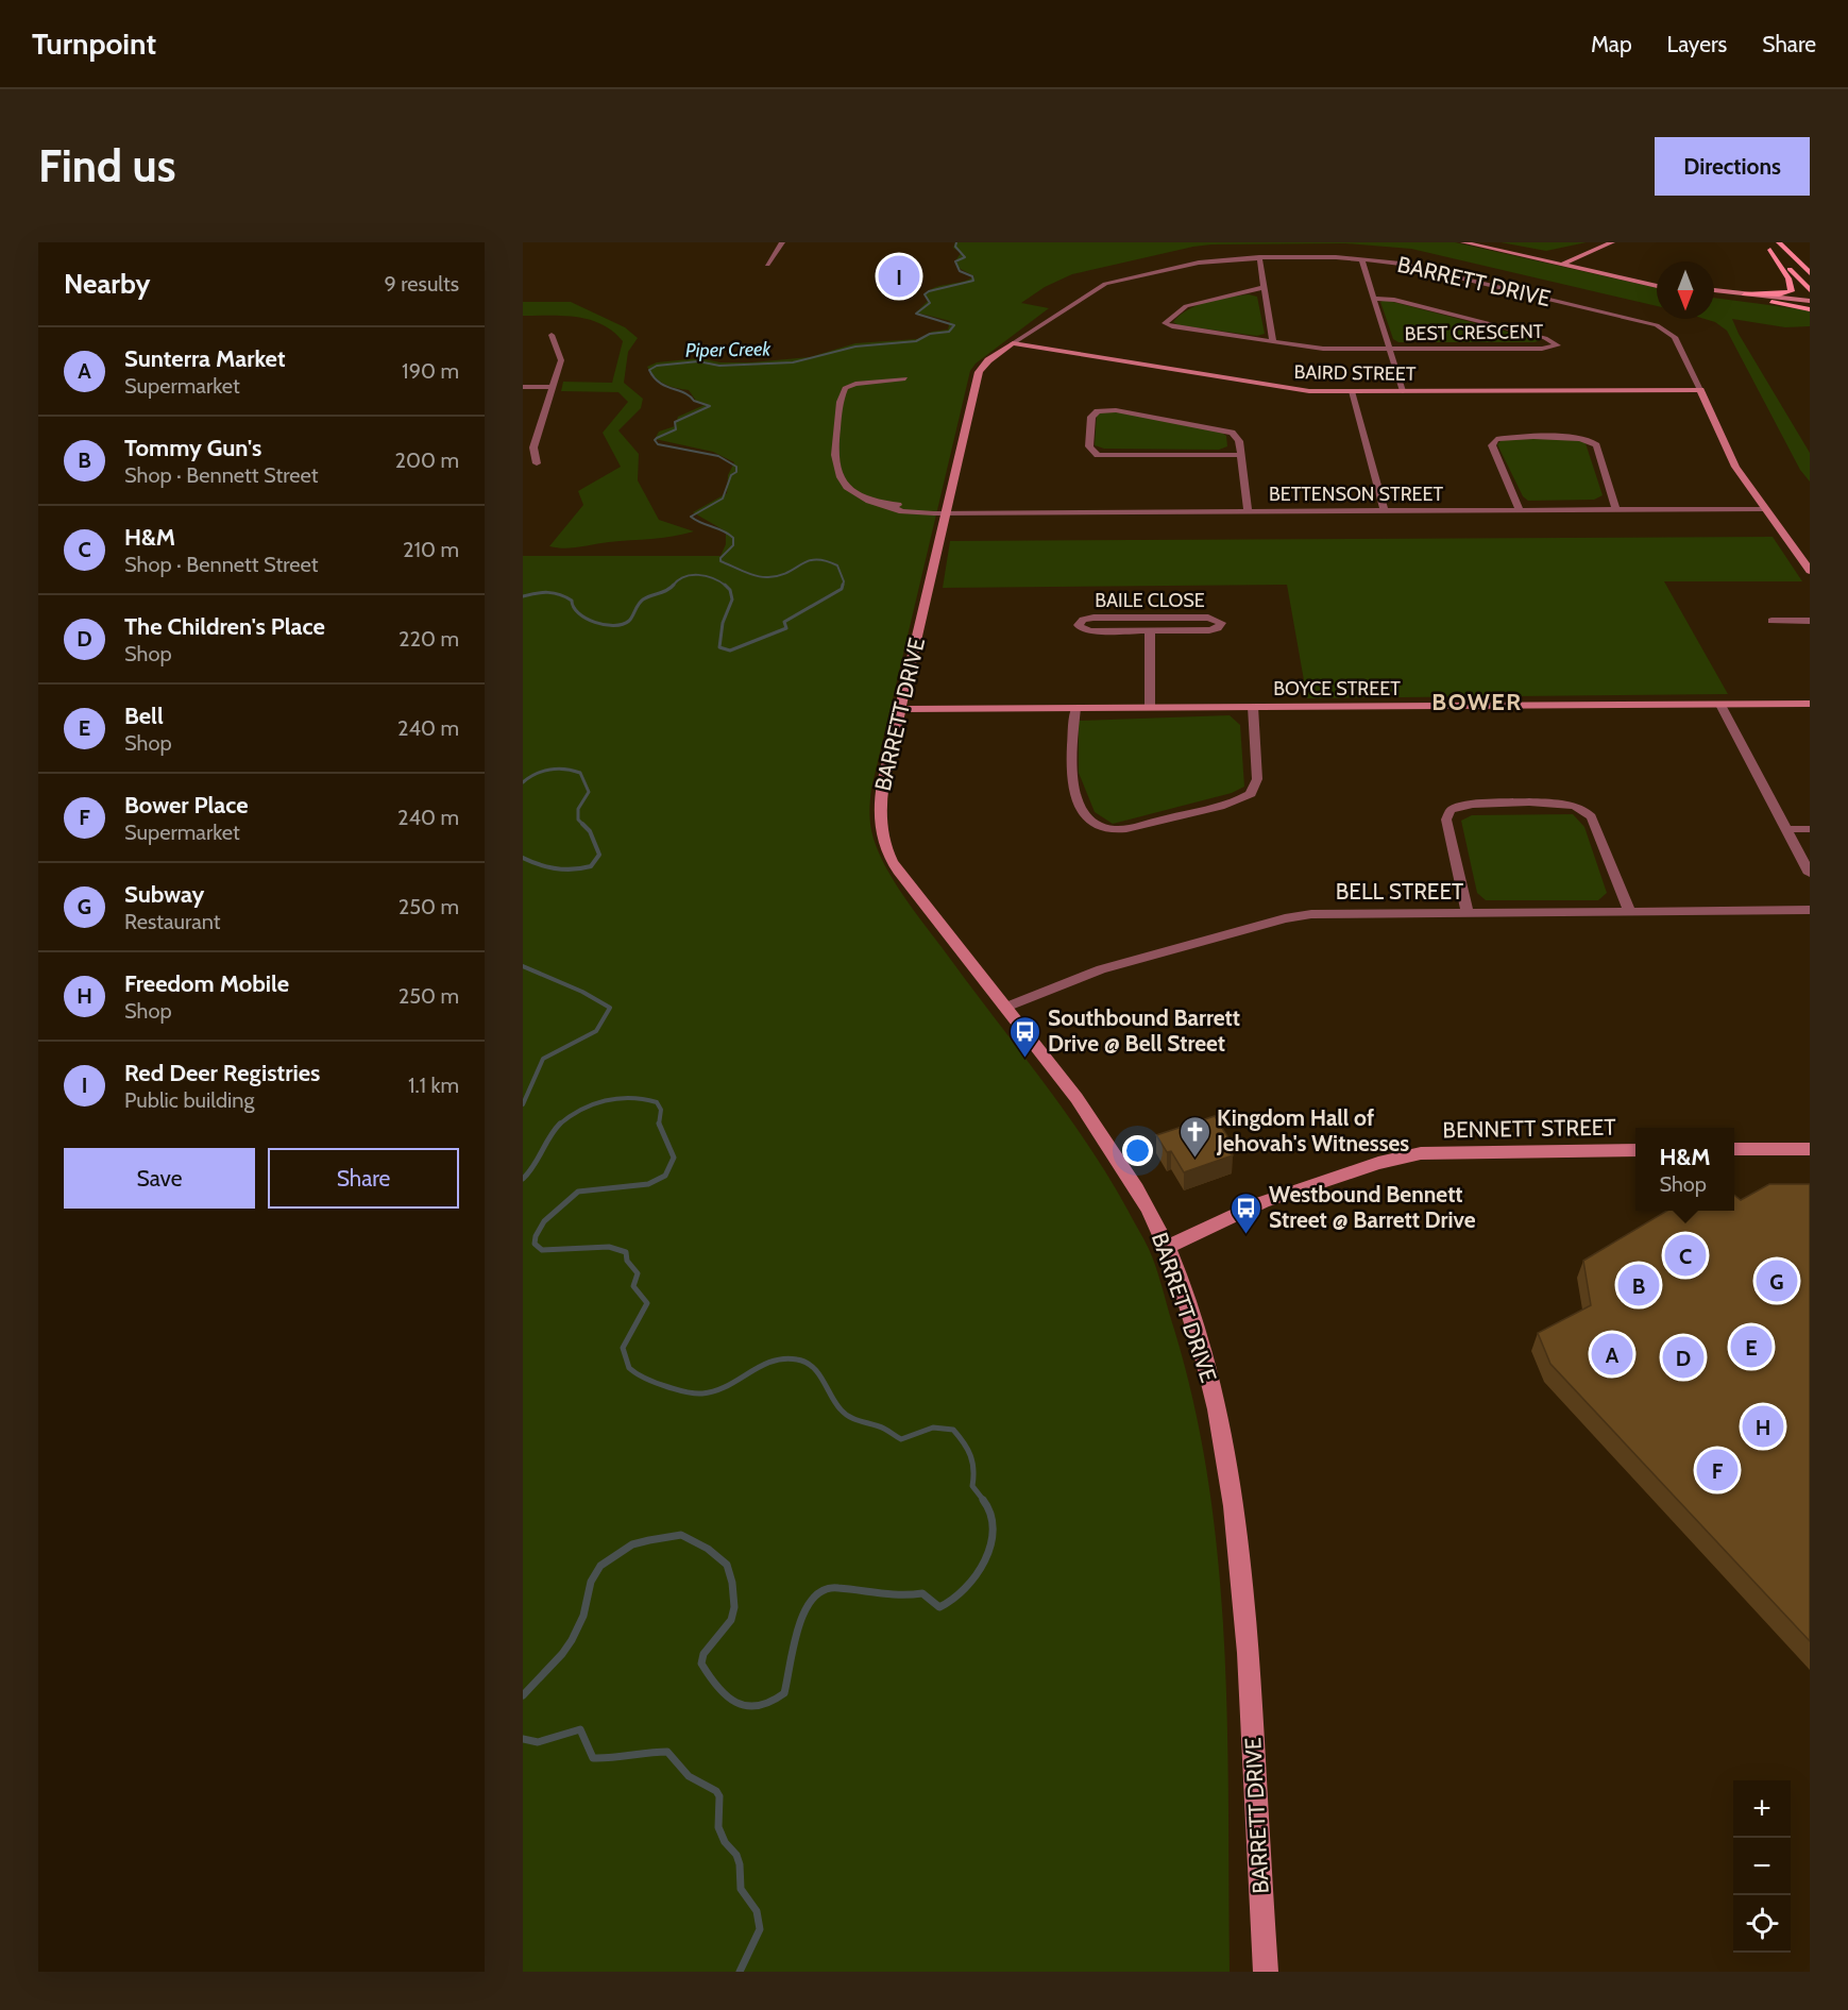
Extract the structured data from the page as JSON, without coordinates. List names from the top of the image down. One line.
{"streets":{"street":["BARRETT DRIVE","BEST CRESCENT","BAIRD STREET","BETTENSON STREET","BAILE CLOSE","BOYCE STREET","BELL STREET","BENNETT STREET"]},"crossings":[["BARRETT DRIVE","BAIRD STREET"],["BARRETT DRIVE","BETTENSON STREET"],["BARRETT DRIVE","BOYCE STREET"],["BARRETT DRIVE","BELL STREET"],["BARRETT DRIVE","BENNETT STREET"],["BAILE CLOSE","BOYCE STREET"]],"districts":["BOWER"],"water":["Piper Creek"],"places":{"bus stop":["Southbound Barrett Drive @ Bell Street","Westbound Bennett Street @ Barrett Drive"],"church":["Kingdom Hall of Jehovah's Witnesses"]},"north":"bottom","page":{"header":"Turnpoint","nav":["Map","Layers","Share"],"buttons":["Directions",["Save","Share"]],"title":"Find us","heading":["Nearby","9 results"],"pins":["I","C","G","B","E","A","D","H","F"],"list":[{"mark":"A","name":"Sunterra Market","note":"Supermarket","value":"190 m"},{"mark":"B","name":"Tommy Gun's","note":"Shop · Bennett Street","value":"200 m"},{"mark":"C","name":"H&M","note":"Shop · Bennett Street","value":"210 m"},{"mark":"D","name":"The Children's Place","note":"Shop","value":"220 m"},{"mark":"E","name":"Bell","note":"Shop","value":"240 m"},{"mark":"F","name":"Bower Place","note":"Supermarket","value":"240 m"},{"mark":"G","name":"Subway","note":"Restaurant","value":"250 m"},{"mark":"H","name":"Freedom Mobile","note":"Shop","value":"250 m"},{"mark":"I","name":"Red Deer Registries","note":"Public building","value":"1.1 km"}],"popup":["H&M","Shop"],"map_buttons":["+","−"]}}
